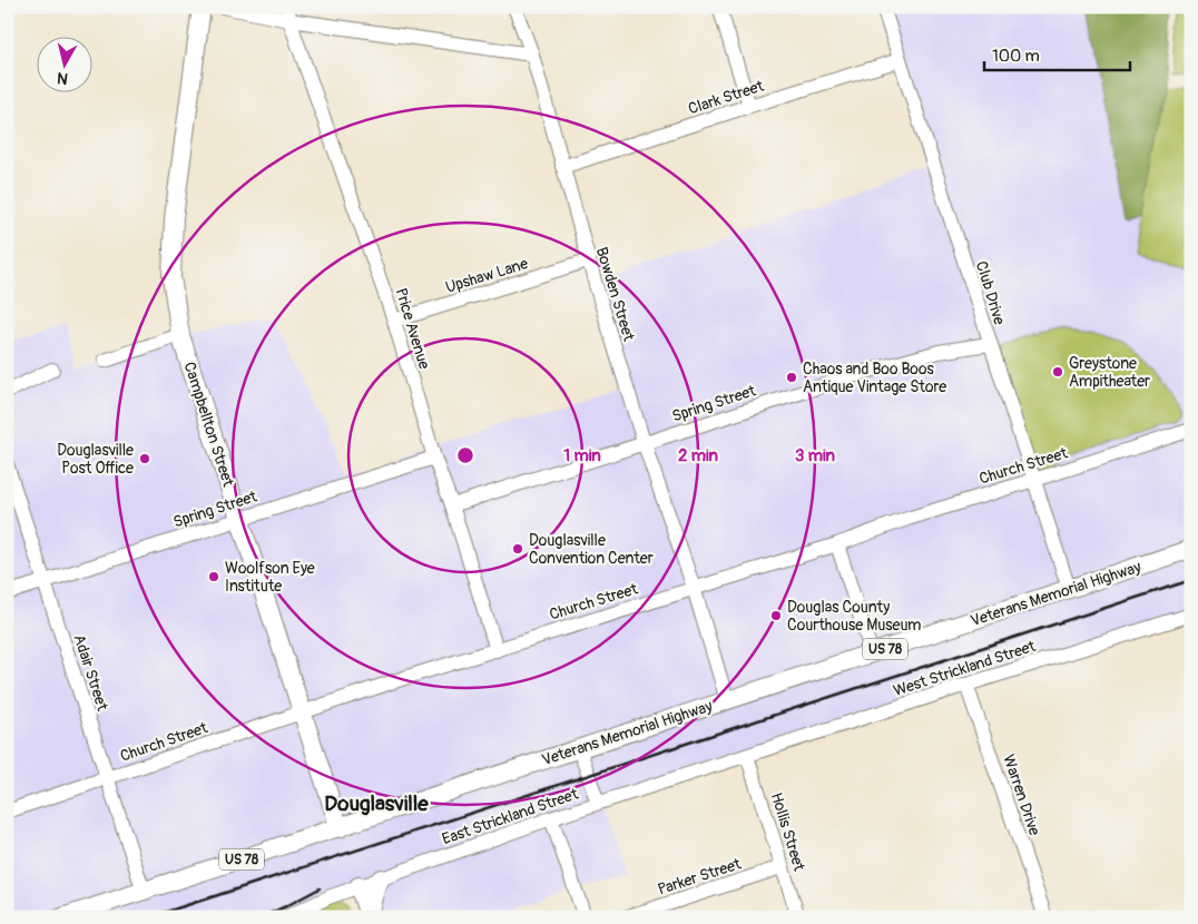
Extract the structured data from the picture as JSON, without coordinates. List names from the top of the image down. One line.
{"streets":{"main road":["Campbellton Street","Veterans Memorial Highway","US 78"],"street":["Clark Street","Upshaw Lane","Club Drive","Bowden Street","Price Avenue","Spring Street","Church Street","West Strickland Street","Adair Street","Warren Drive","East Strickland Street","Hollis Street","Parker Street"]},"crossings":[["Clark Street","Club Drive"],["Clark Street","Bowden Street"],["Upshaw Lane","Bowden Street"],["Upshaw Lane","Price Avenue"],["Club Drive","Spring Street"],["Club Drive","Church Street"],["Club Drive","Veterans Memorial Highway"],["Bowden Street","Spring Street"],["Bowden Street","Church Street"],["Bowden Street","Veterans Memorial Highway"],["Price Avenue","Spring Street"],["Price Avenue","Church Street"],["Spring Street","Campbellton Street"],["Spring Street","Adair Street"],["Campbellton Street","Church Street"],["Campbellton Street","Veterans Memorial Highway"],["Church Street","Adair Street"],["Veterans Memorial Highway","Adair Street"],["West Strickland Street","Warren Drive"],["West Strickland Street","East Strickland Street"],["West Strickland Street","Hollis Street"],["East Strickland Street","Hollis Street"],["Hollis Street","Parker Street"]],"districts":["Douglasville"],"places":["Greystone Ampitheater","Chaos and Boo Boos Antique Vintage Store","Douglasville Post Office","Douglasville Convention Center","Woolfson Eye Institute","Douglas County Courthouse Museum"],"scale_bar":"100 m","north":"bottom","rings":["1 min","2 min","3 min"]}
